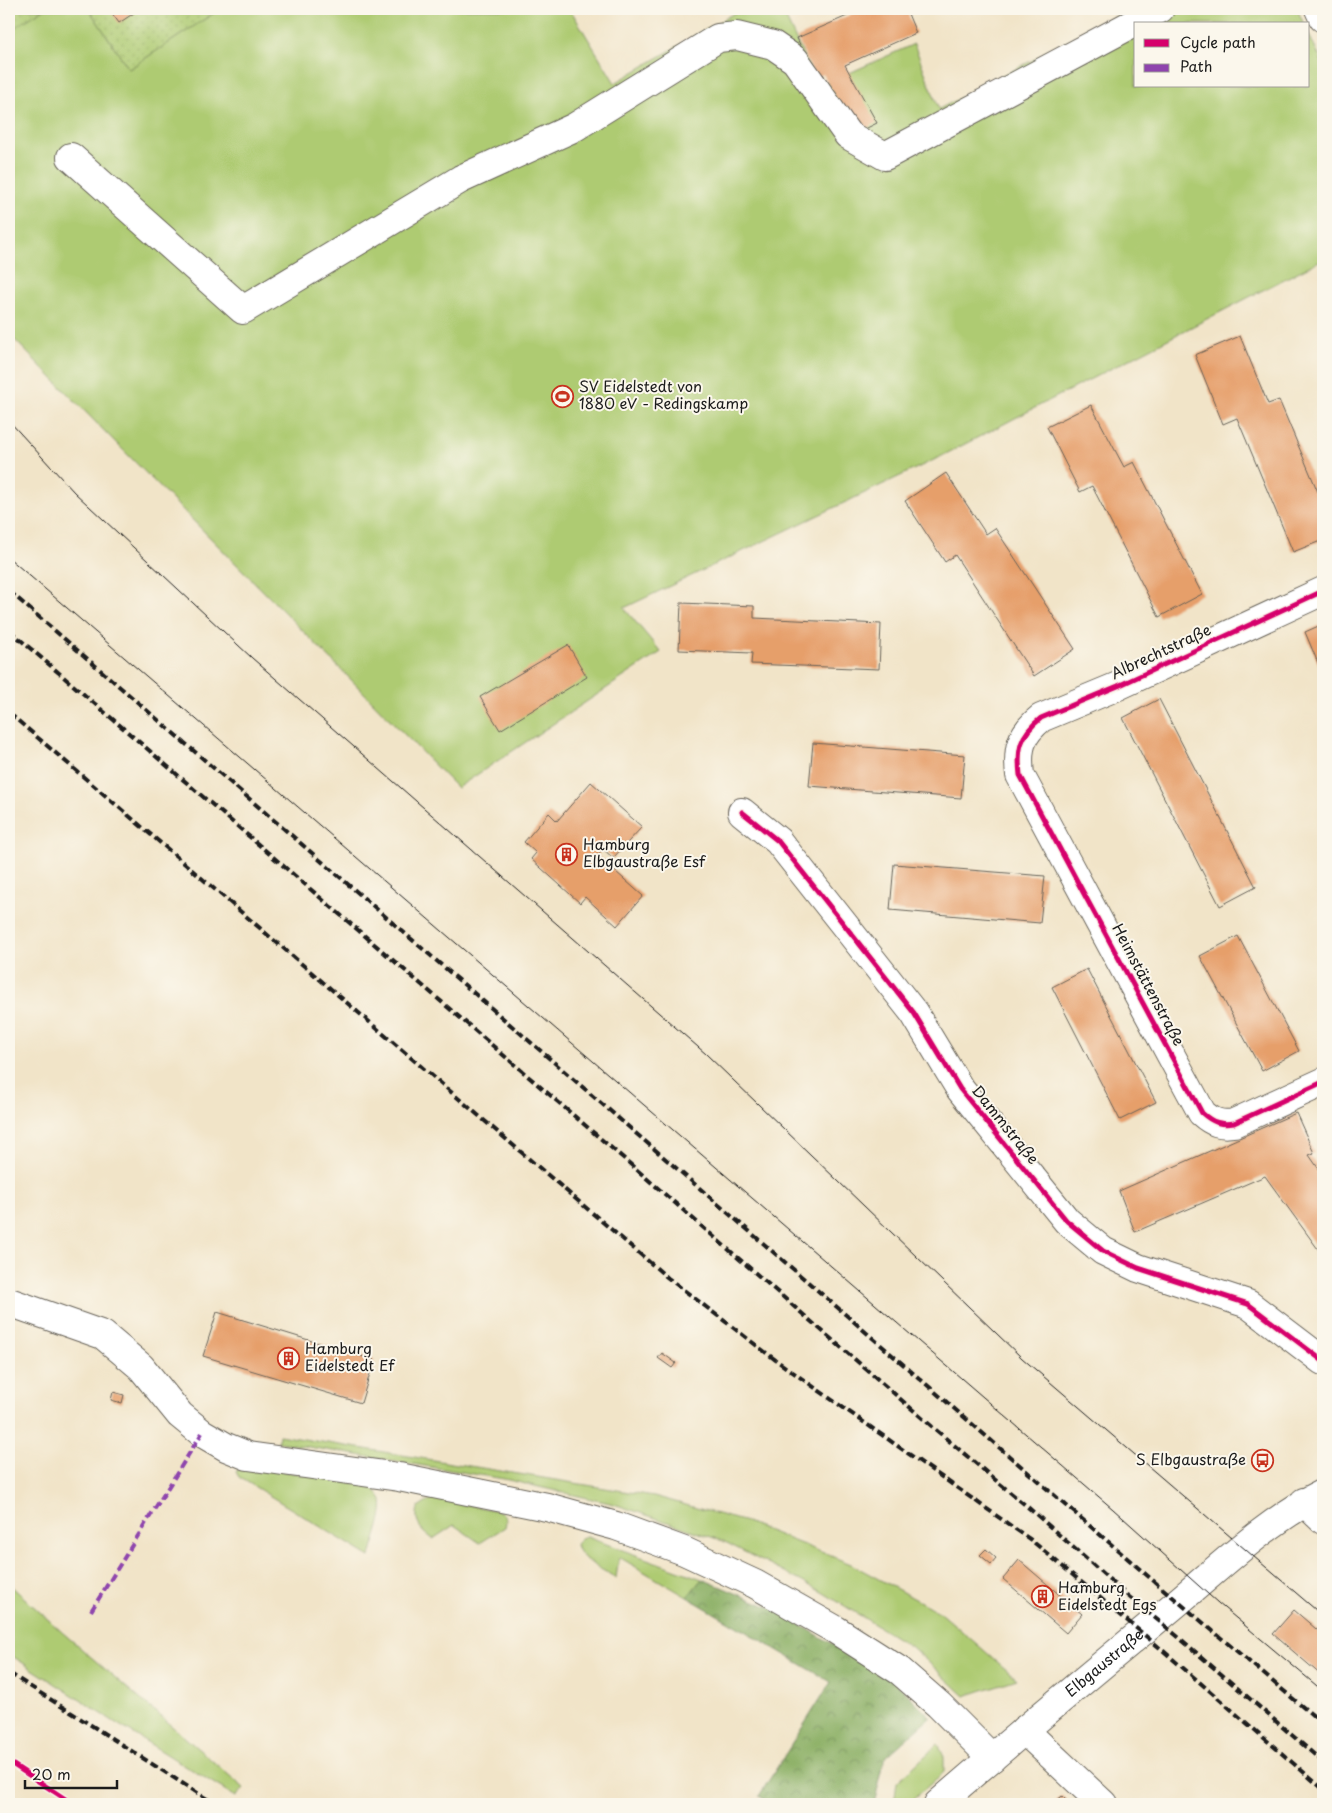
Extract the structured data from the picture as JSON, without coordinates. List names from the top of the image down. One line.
{"streets":{"street":["Albrechtstraße","Heimstättenstraße","Dammstraße","Elbgaustraße"]},"crossings":[["Albrechtstraße","Heimstättenstraße"]],"places":{"sports":["SV Eidelstedt von 1880 eV - Redingskamp"],"building":["Hamburg Elbgaustraße Esf","Hamburg Eidelstedt Ef","Hamburg Eidelstedt Egs"],"bus stop":["S Elbgaustraße"]},"legend":["Cycle path","Path"],"scale_bar":"20 m"}
